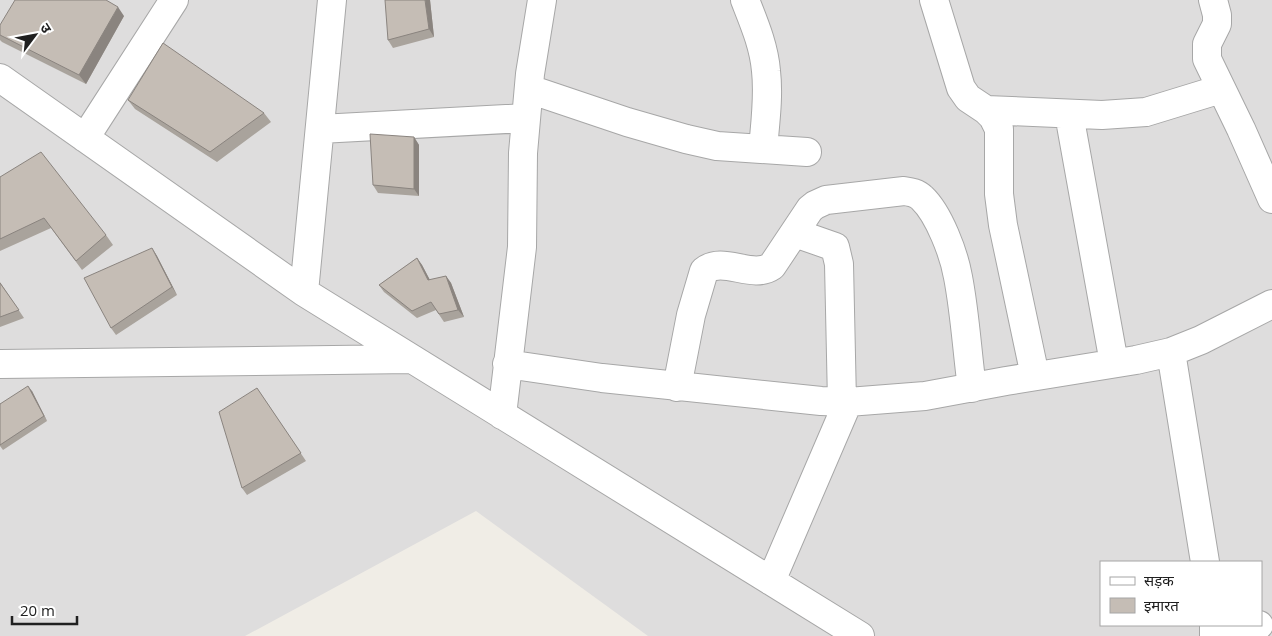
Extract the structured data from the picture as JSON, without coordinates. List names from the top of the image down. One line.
{"legend":["सड़क","इमारत"],"scale_bar":"20 m","north":"top right"}
